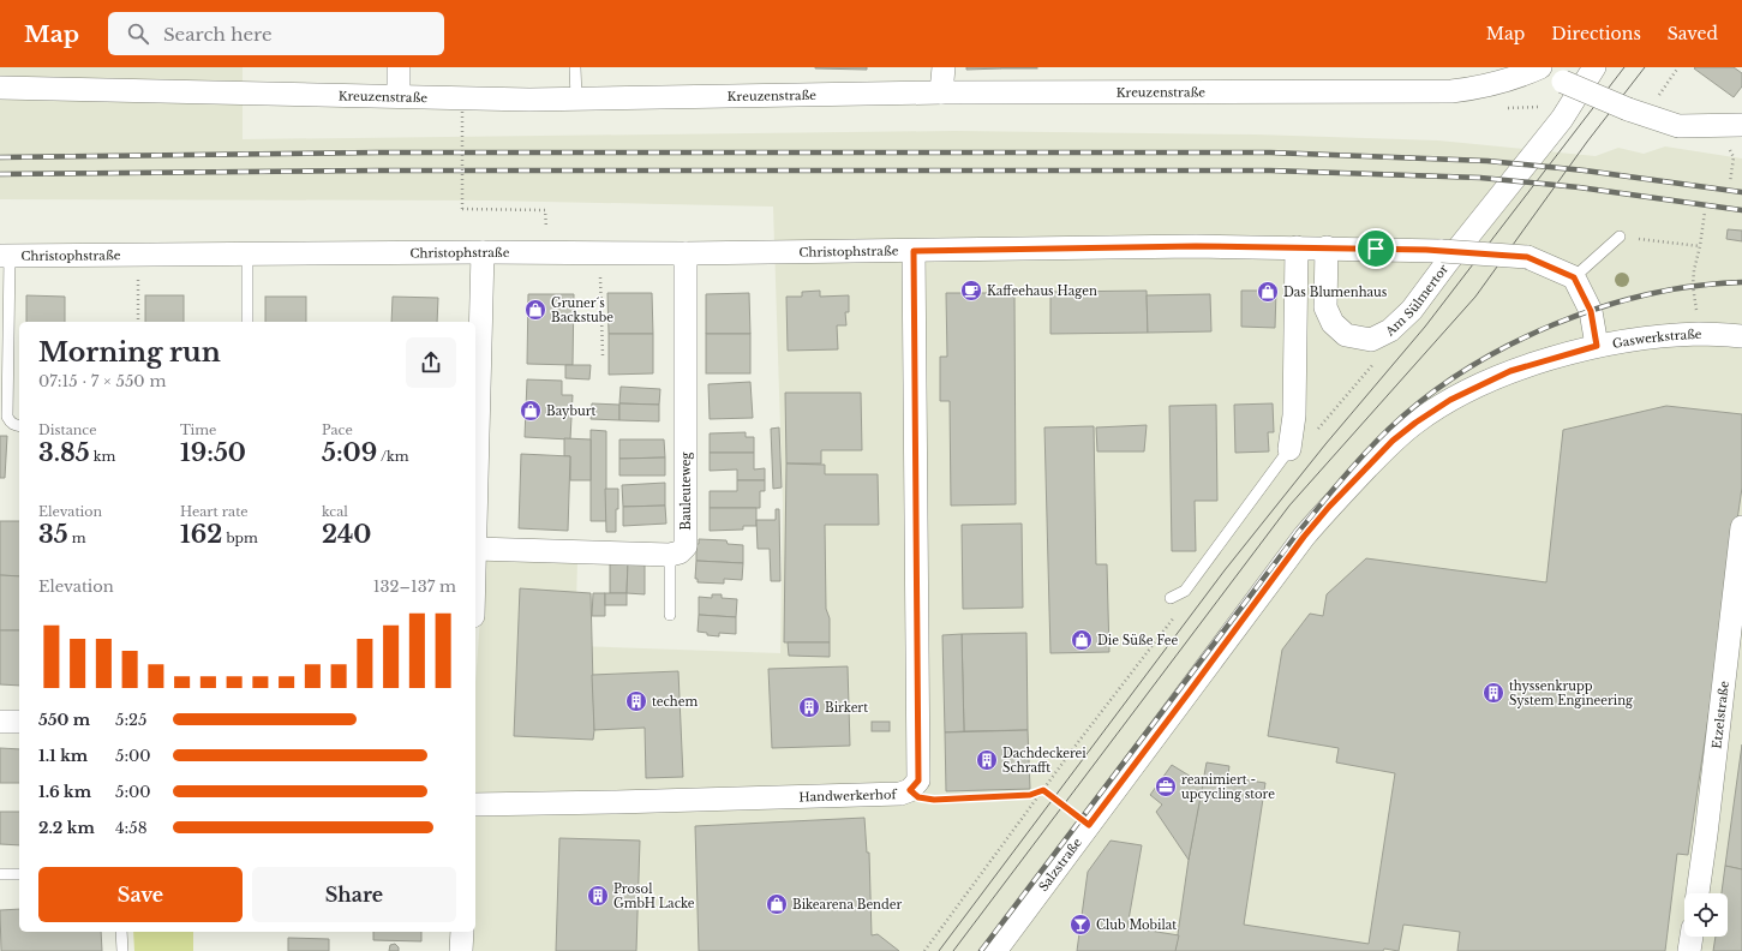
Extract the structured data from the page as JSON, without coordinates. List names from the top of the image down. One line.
{"streets":{"street":["Kreuzenstraße","Christophstraße","Am Sülmertor","Gaswerkstraße","Bauleuteweg","Etzelstraße","Handwerkerhof","Salzstraße"]},"crossings":[["Christophstraße","Am Sülmertor"],["Christophstraße","Bauleuteweg"],["Christophstraße","Handwerkerhof"],["Gaswerkstraße","Salzstraße"]],"places":{"cafe":["Kaffeehaus Hagen"],"shop":["Das Blumenhaus","Gruner´s Backstube","Bayburt","Die Süße Fee","Bikearena Bender"],"building":["thyssenkrupp System Engineering","techem","Birkert","Dachdeckerei Schrafft","Prosol GmbH Lacke"],"office":["reanimiert - upcycling store"],"bar":["Club Mobilat"]},"page":{"header":"Map","search":"Search here","nav":["Map","Directions","Saved"],"heading":["Morning run","07:15 · 7 × 550 m"],"stats":[["Distance","3.85 km"],["Time","19:50"],["Pace","5:09 /km"],["Elevation","35 m"],["Heart rate","162 bpm"],["kcal","240"]],"chart":["Elevation","132–137 m"],"list":[{"name":"550 m","note":"5:25"},{"name":"1.1 km","note":"5:00"},{"name":"1.6 km","note":"5:00"},{"name":"2.2 km","note":"4:58"}],"buttons":["Save","Share"]}}
